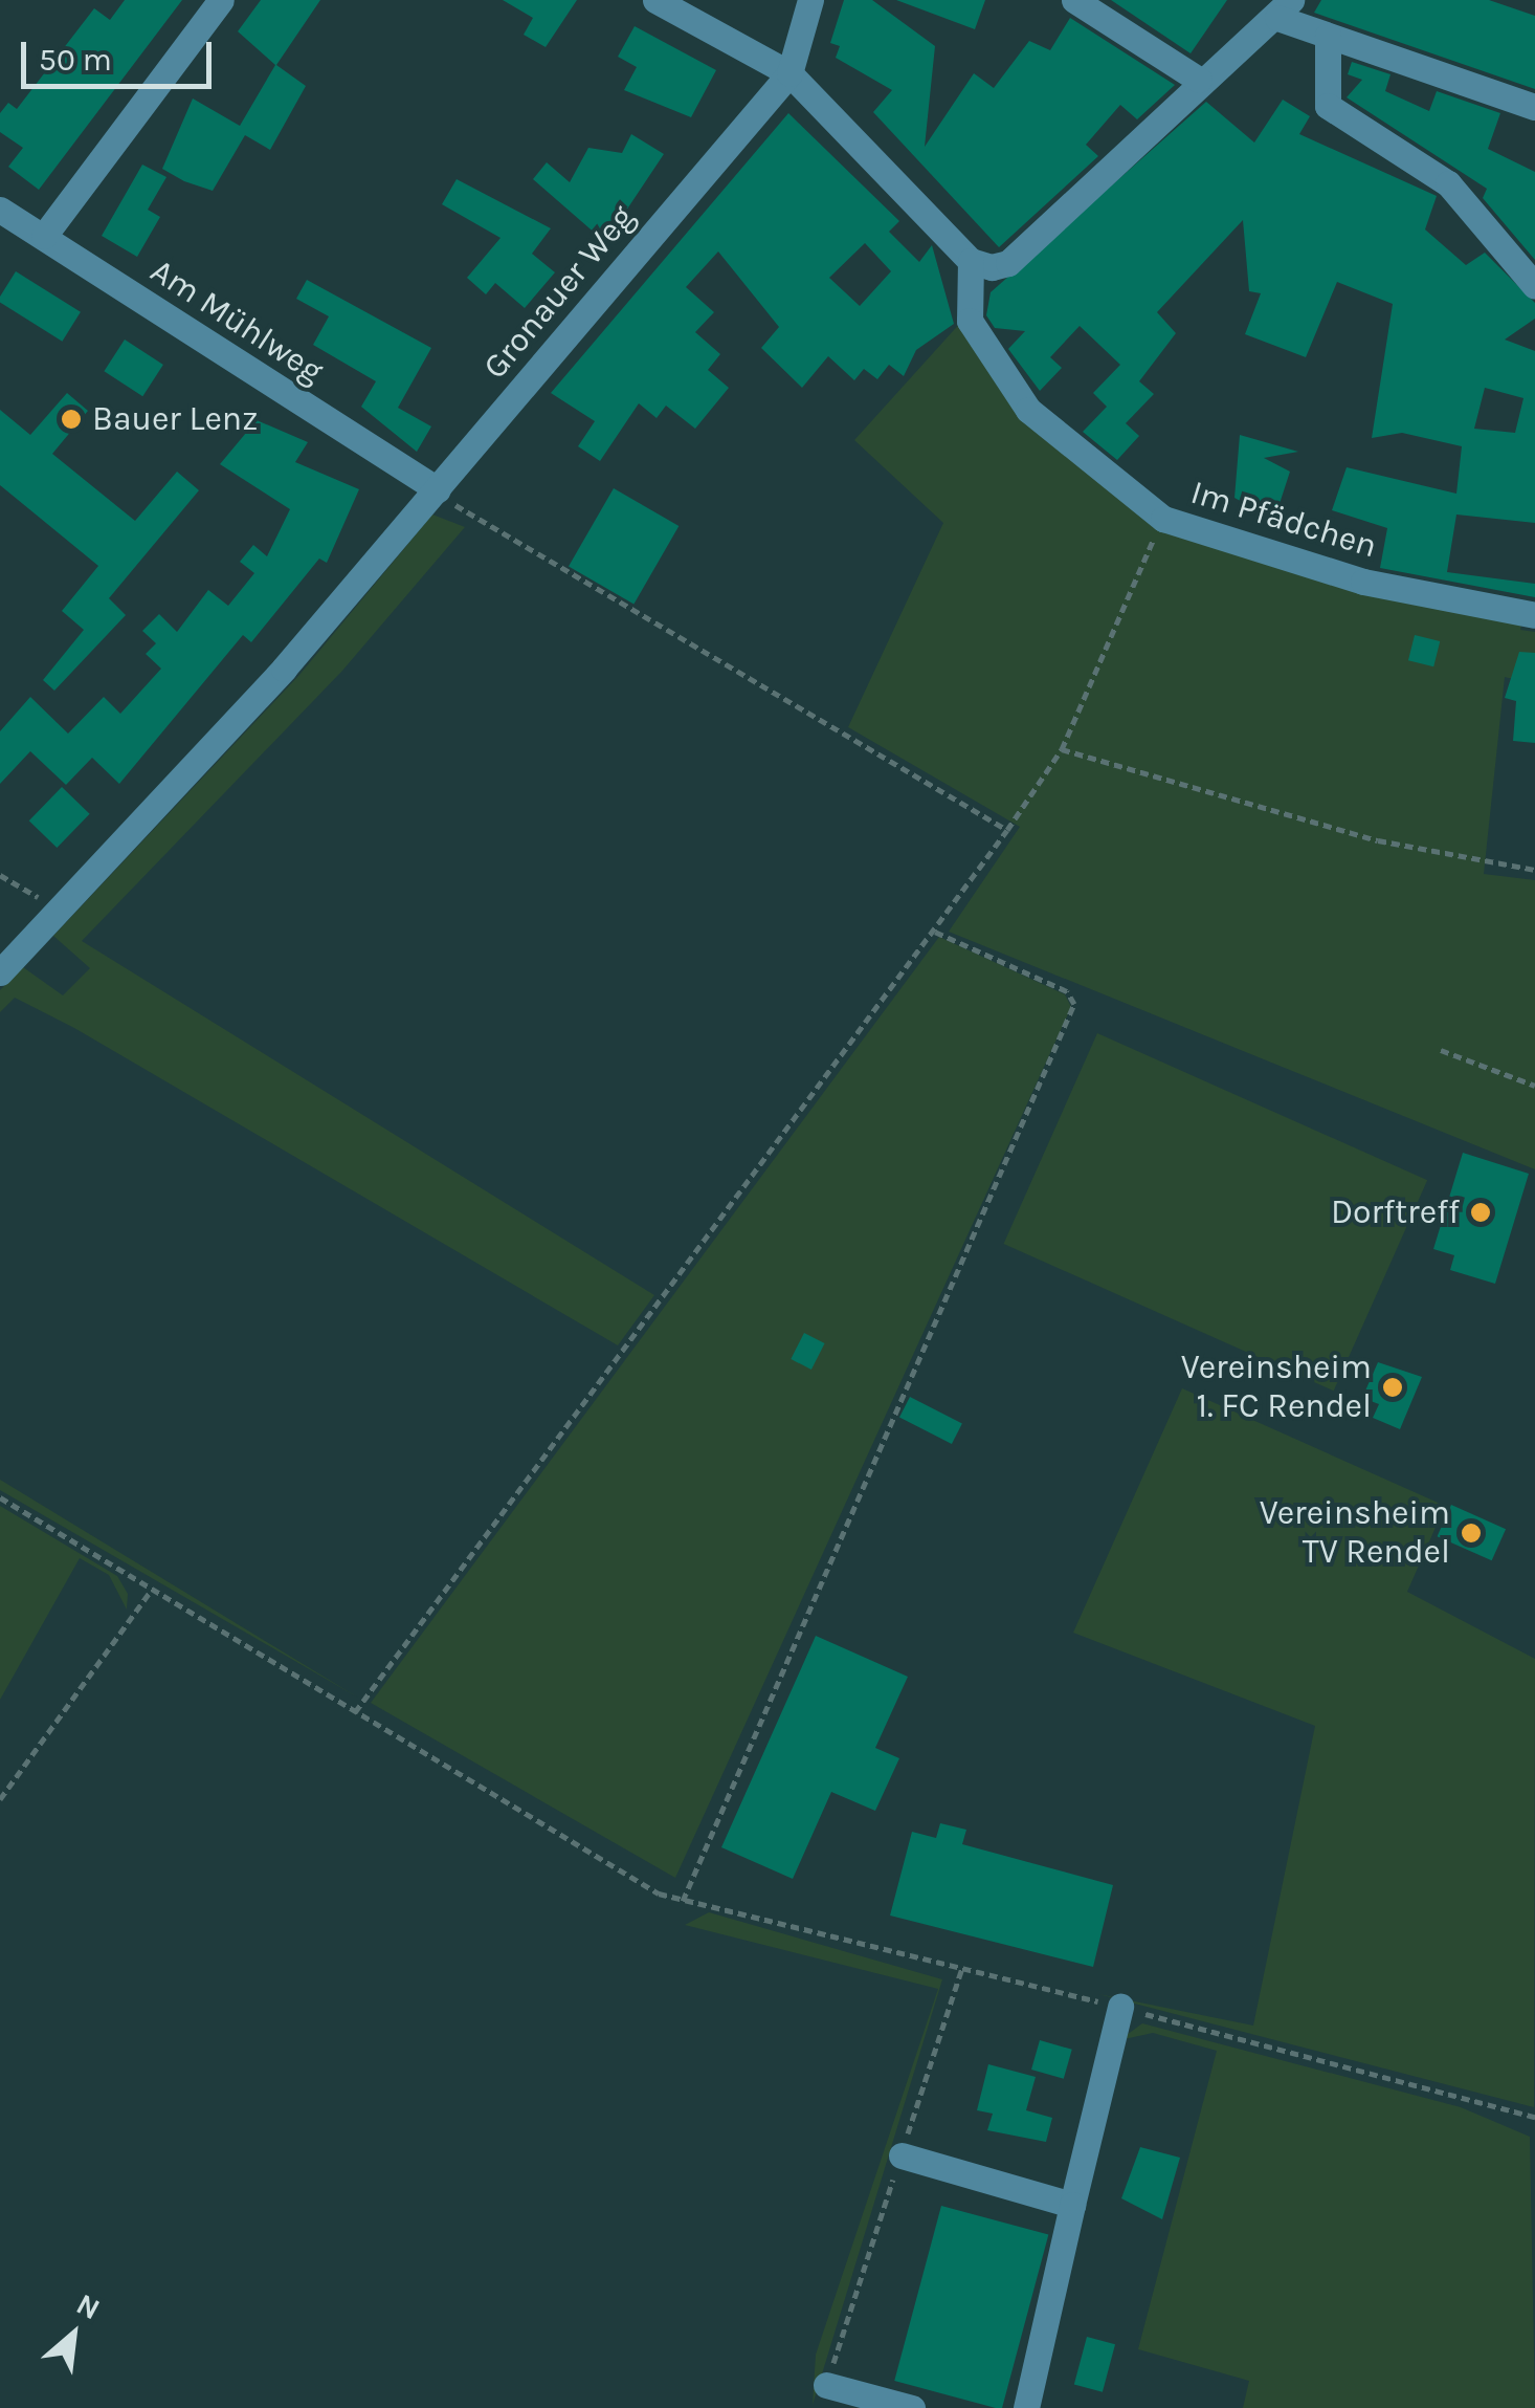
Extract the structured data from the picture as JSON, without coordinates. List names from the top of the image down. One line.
{"streets":{"street":["Gronauer Weg","Am Mühlweg","Im Pfädchen"]},"crossings":[["Gronauer Weg","Am Mühlweg"]],"places":["Bauer Lenz","Dorftreff","Vereinsheim 1. FC Rendel","Vereinsheim TV Rendel"],"scale_bar":"50 m","north":"top right"}
